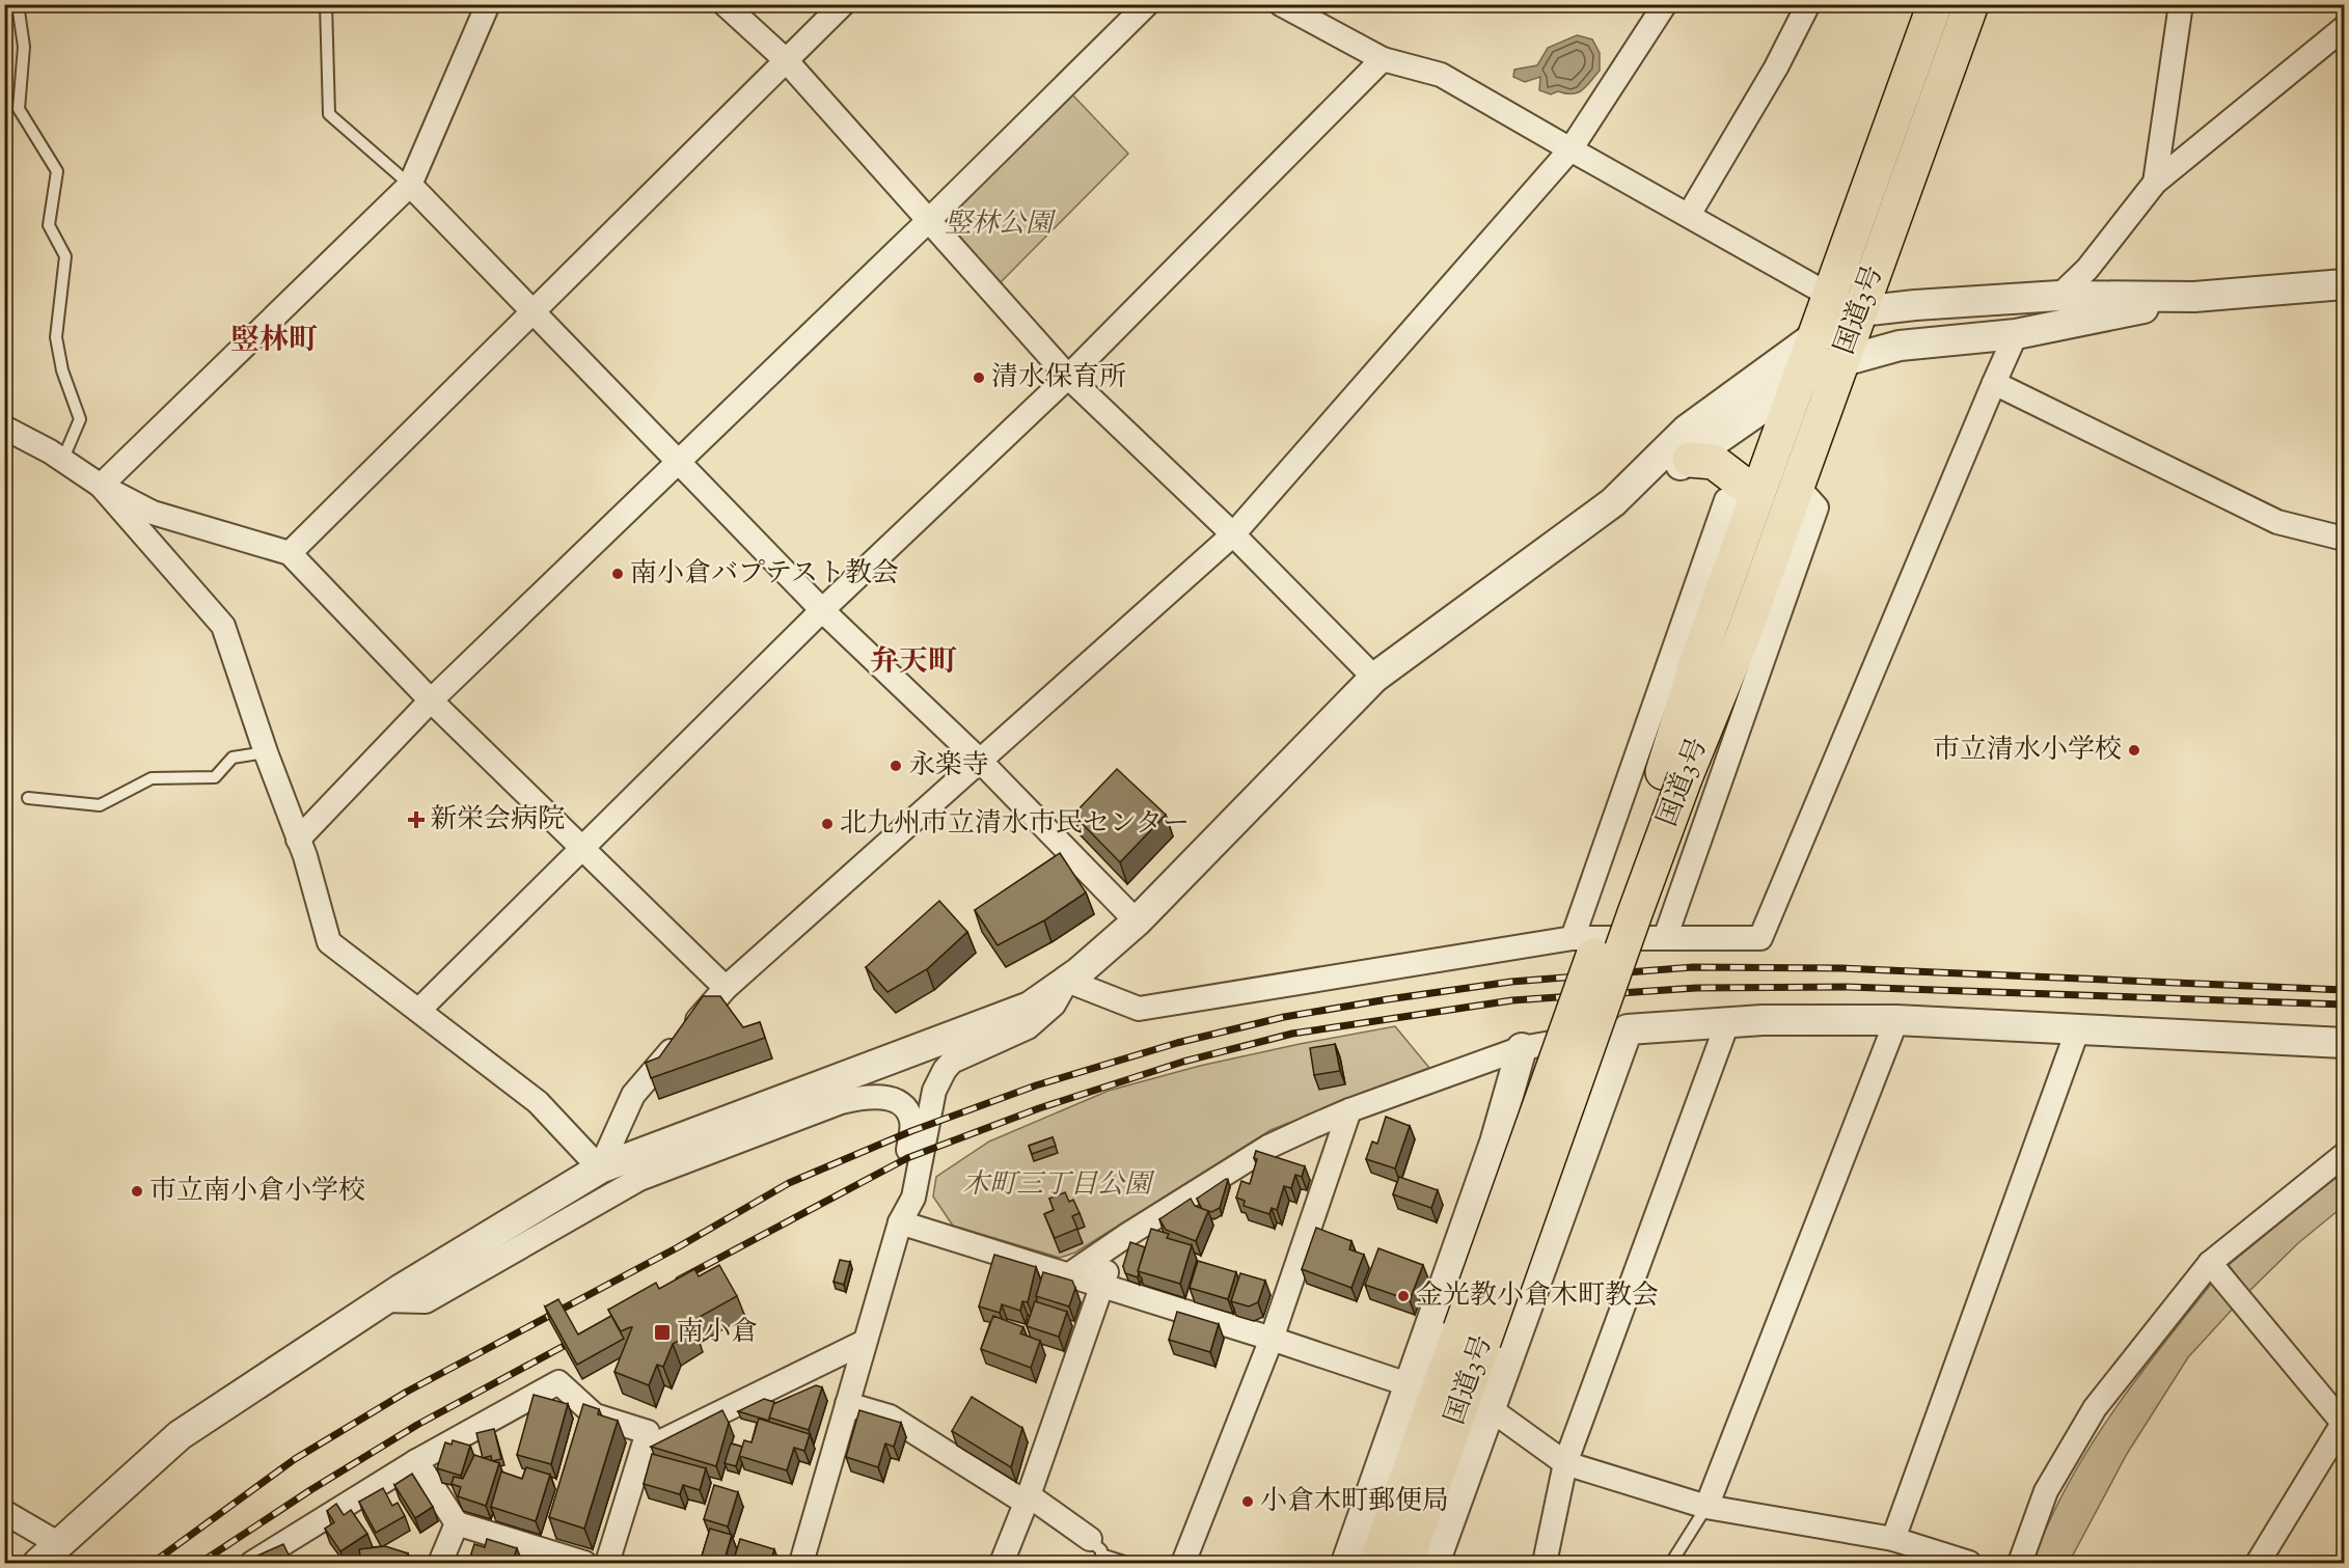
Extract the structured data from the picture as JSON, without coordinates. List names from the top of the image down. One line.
{"streets":{"highway":["国道3号"]},"districts":["竪林町","弁天町"],"parks":["竪林公園","木町三丁目公園"],"places":{"other":["清水保育所","南小倉バプテスト教会","市立清水小学校","永楽寺","北九州市立清水市民センター","市立南小倉小学校","金光教小倉木町教会","小倉木町郵便局"],"health":["新栄会病院"],"transit":["南小倉"]}}
